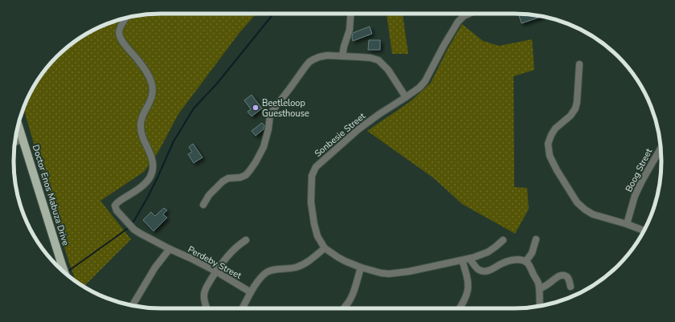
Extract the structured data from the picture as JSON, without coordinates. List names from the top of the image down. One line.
{"streets":{"main road":["Doctor Enos Mabuza Drive"],"street":["Sonbesie Street","Boog Street","Perdeby Street"]},"places":["Beetleloop Guesthouse"]}
